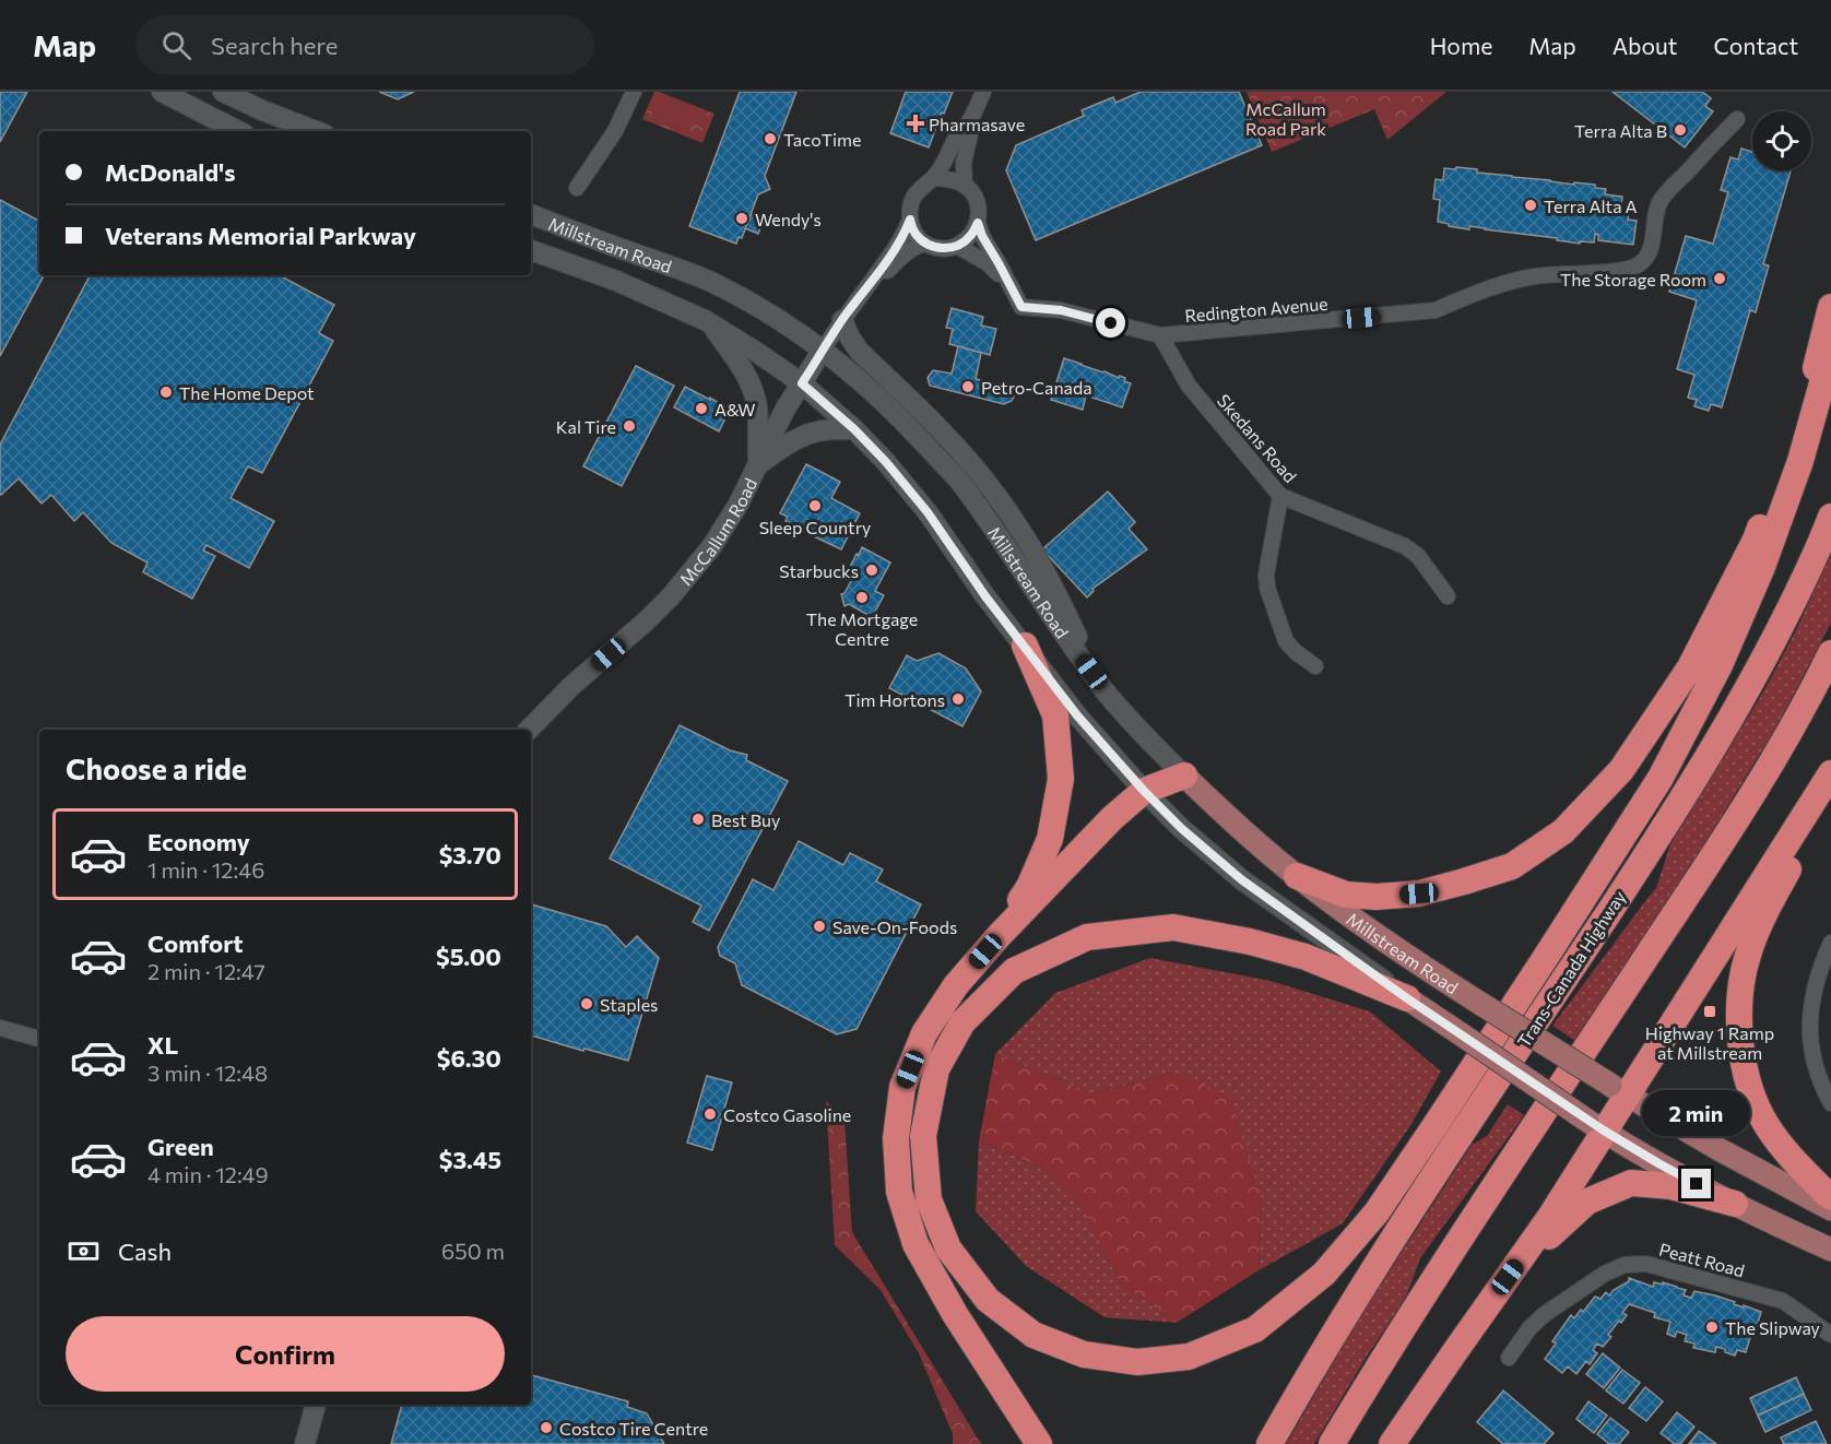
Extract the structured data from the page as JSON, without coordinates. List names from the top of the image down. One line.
{"streets":{"highway":["Trans-Canada Highway"],"main road":["Millstream Road","McCallum Road"],"street":["Redington Avenue","Skedans Road","Peatt Road"]},"crossings":[["Millstream Road","McCallum Road"],["Redington Avenue","Skedans Road"],["Redington Avenue","McCallum Road"]],"parks":["McCallum Road Park"],"places":{"health":["Pharmasave"],"other":["Terra Alta B","TacoTime","Terra Alta A","Wendy's","The Storage Room","Petro-Canada","The Home Depot","A&W","Kal Tire","Sleep Country","Starbucks","The Mortgage Centre","Tim Hortons","Best Buy","Save-On-Foods","Staples","Costco Gasoline","The Slipway","Costco Tire Centre"],"transit":["Highway 1 Ramp at Millstream"]},"page":{"header":"Map","search":"Search here","nav":["Home","Map","About","Contact"],"banner":["McDonald's","Veterans Memorial Parkway"],"heading":"Choose a ride","list":[{"name":"Economy","note":"1 min · 12:46","value":"$3.70"},{"name":"Comfort","note":"2 min · 12:47","value":"$5.00"},{"name":"XL","note":"3 min · 12:48","value":"$6.30"},{"name":"Green","note":"4 min · 12:49","value":"$3.45"}],"bubble":"2 min","pay":["Cash","650 m"],"buttons":"Confirm"}}
